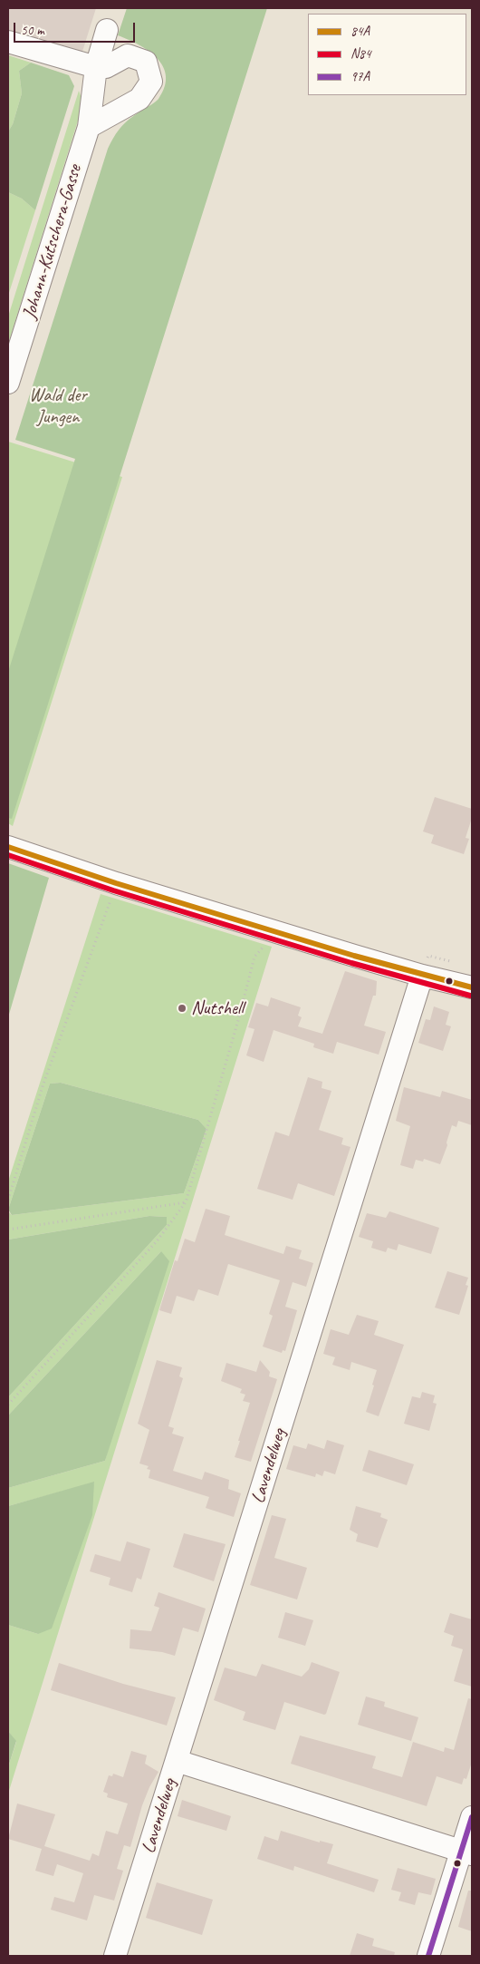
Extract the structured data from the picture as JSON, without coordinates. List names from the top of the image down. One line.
{"streets":{"street":["Johann-Kutschera-Gasse","Lavendelweg"]},"parks":["Wald der Jungen"],"places":["Nutshell"],"lines":["transit line 84A","transit line N84","transit line 97A"],"legend":["84A","N84","97A"],"scale_bar":"50 m"}
